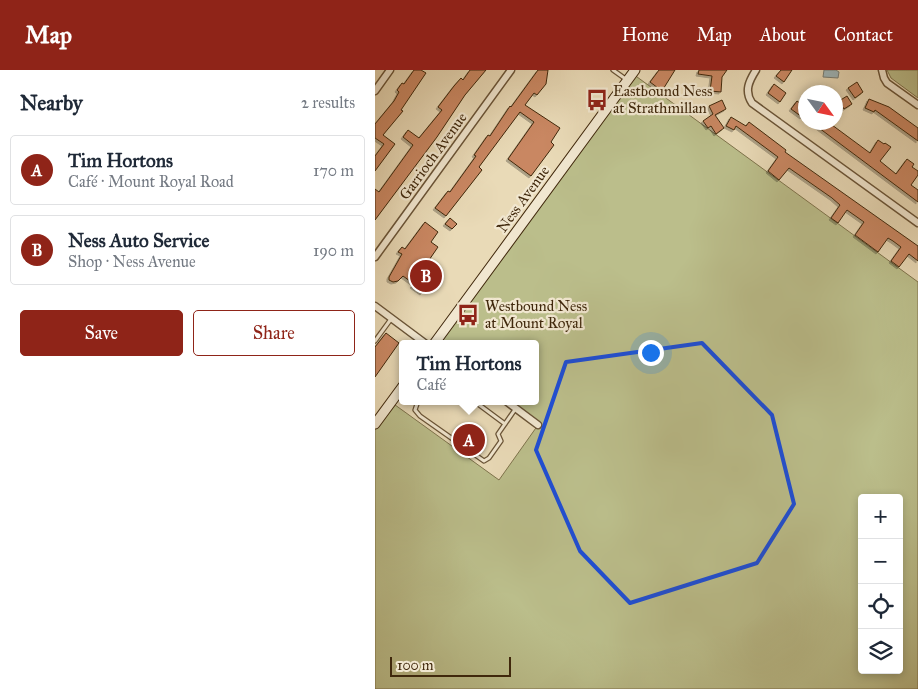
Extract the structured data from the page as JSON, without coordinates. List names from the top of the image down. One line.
{"streets":{"main road":["Ness Avenue"],"street":["Garrioch Avenue"]},"places":{"bus stop":["Eastbound Ness at Strathmillan","Westbound Ness at Mount Royal"]},"scale_bar":"100 m","north":"bottom right","page":{"header":"Map","nav":["Home","Map","About","Contact"],"heading":["Nearby","2 results"],"list":[{"mark":"A","name":"Tim Hortons","note":"Café · Mount Royal Road","value":"170 m"},{"mark":"B","name":"Ness Auto Service","note":"Shop · Ness Avenue","value":"190 m"}],"pins":["B","A"],"buttons":["Save","Share"],"popup":["Tim Hortons","Café"],"map_buttons":["+","−"],"scale":"100 m"}}
